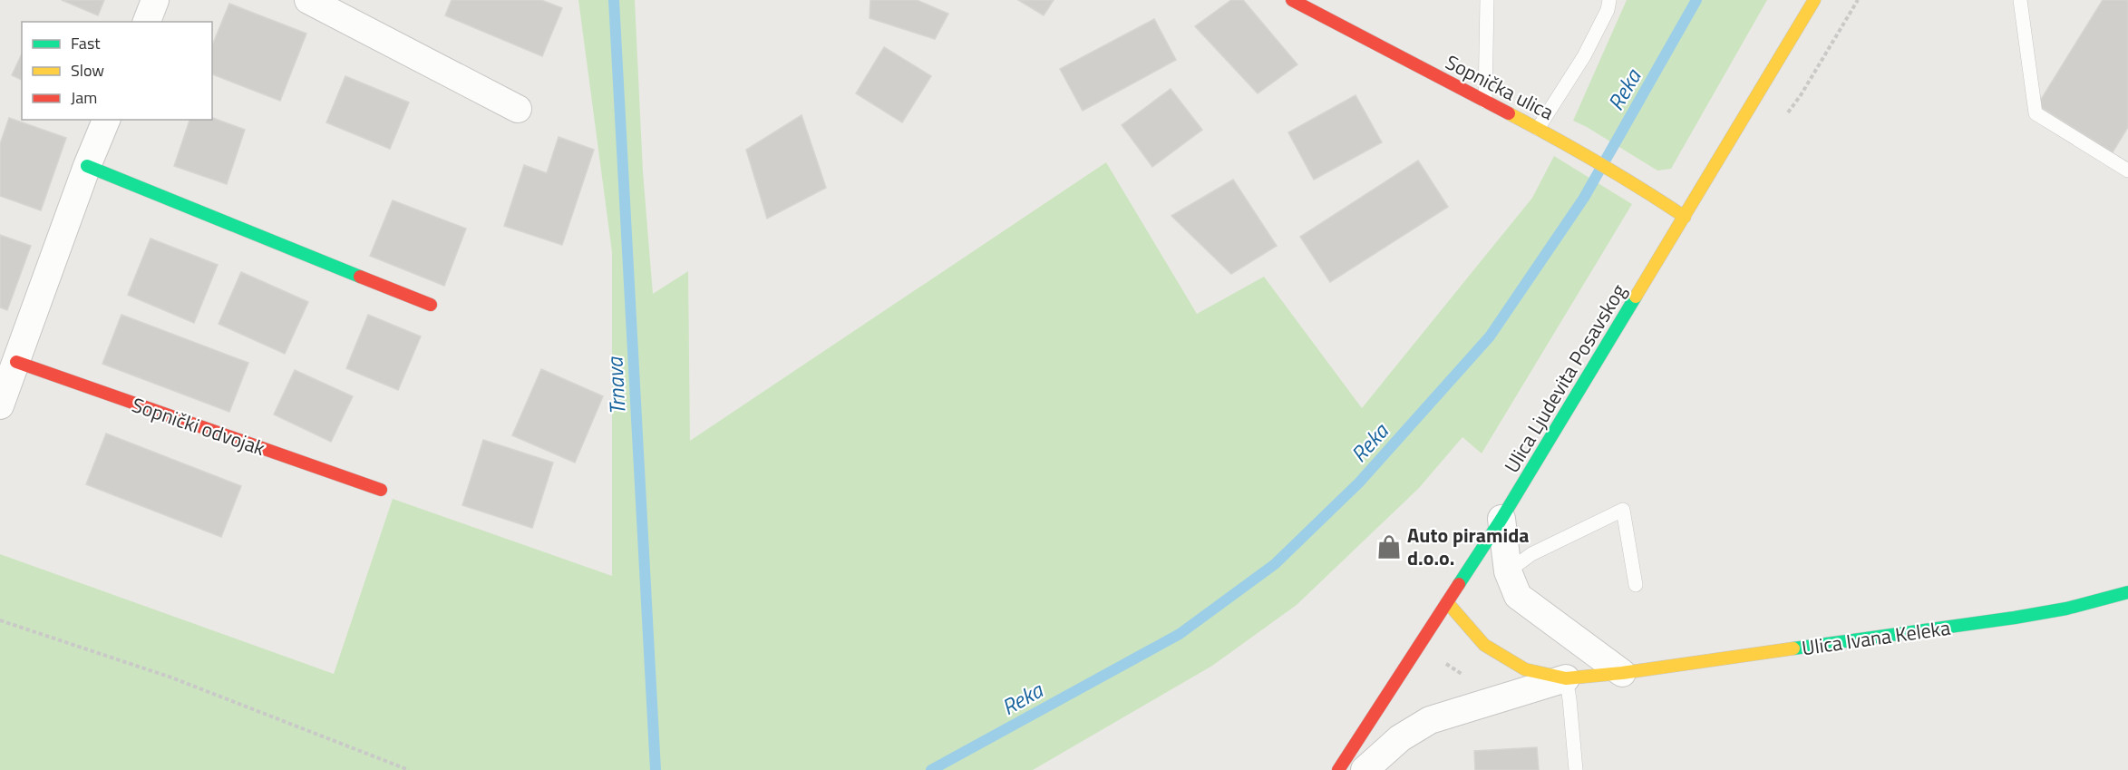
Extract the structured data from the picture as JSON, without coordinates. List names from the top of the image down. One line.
{"streets":{"street":["Sopnička ulica","Ulica Ljudevita Posavskog","Sopnički odvojak","Ulica Ivana Keleka"]},"crossings":[["Sopnička ulica","Ulica Ljudevita Posavskog"],["Ulica Ljudevita Posavskog","Ulica Ivana Keleka"]],"water":["Reka","Trnava"],"places":{"shop":["Auto piramida d.o.o."]},"legend":["Fast","Slow","Jam"]}
